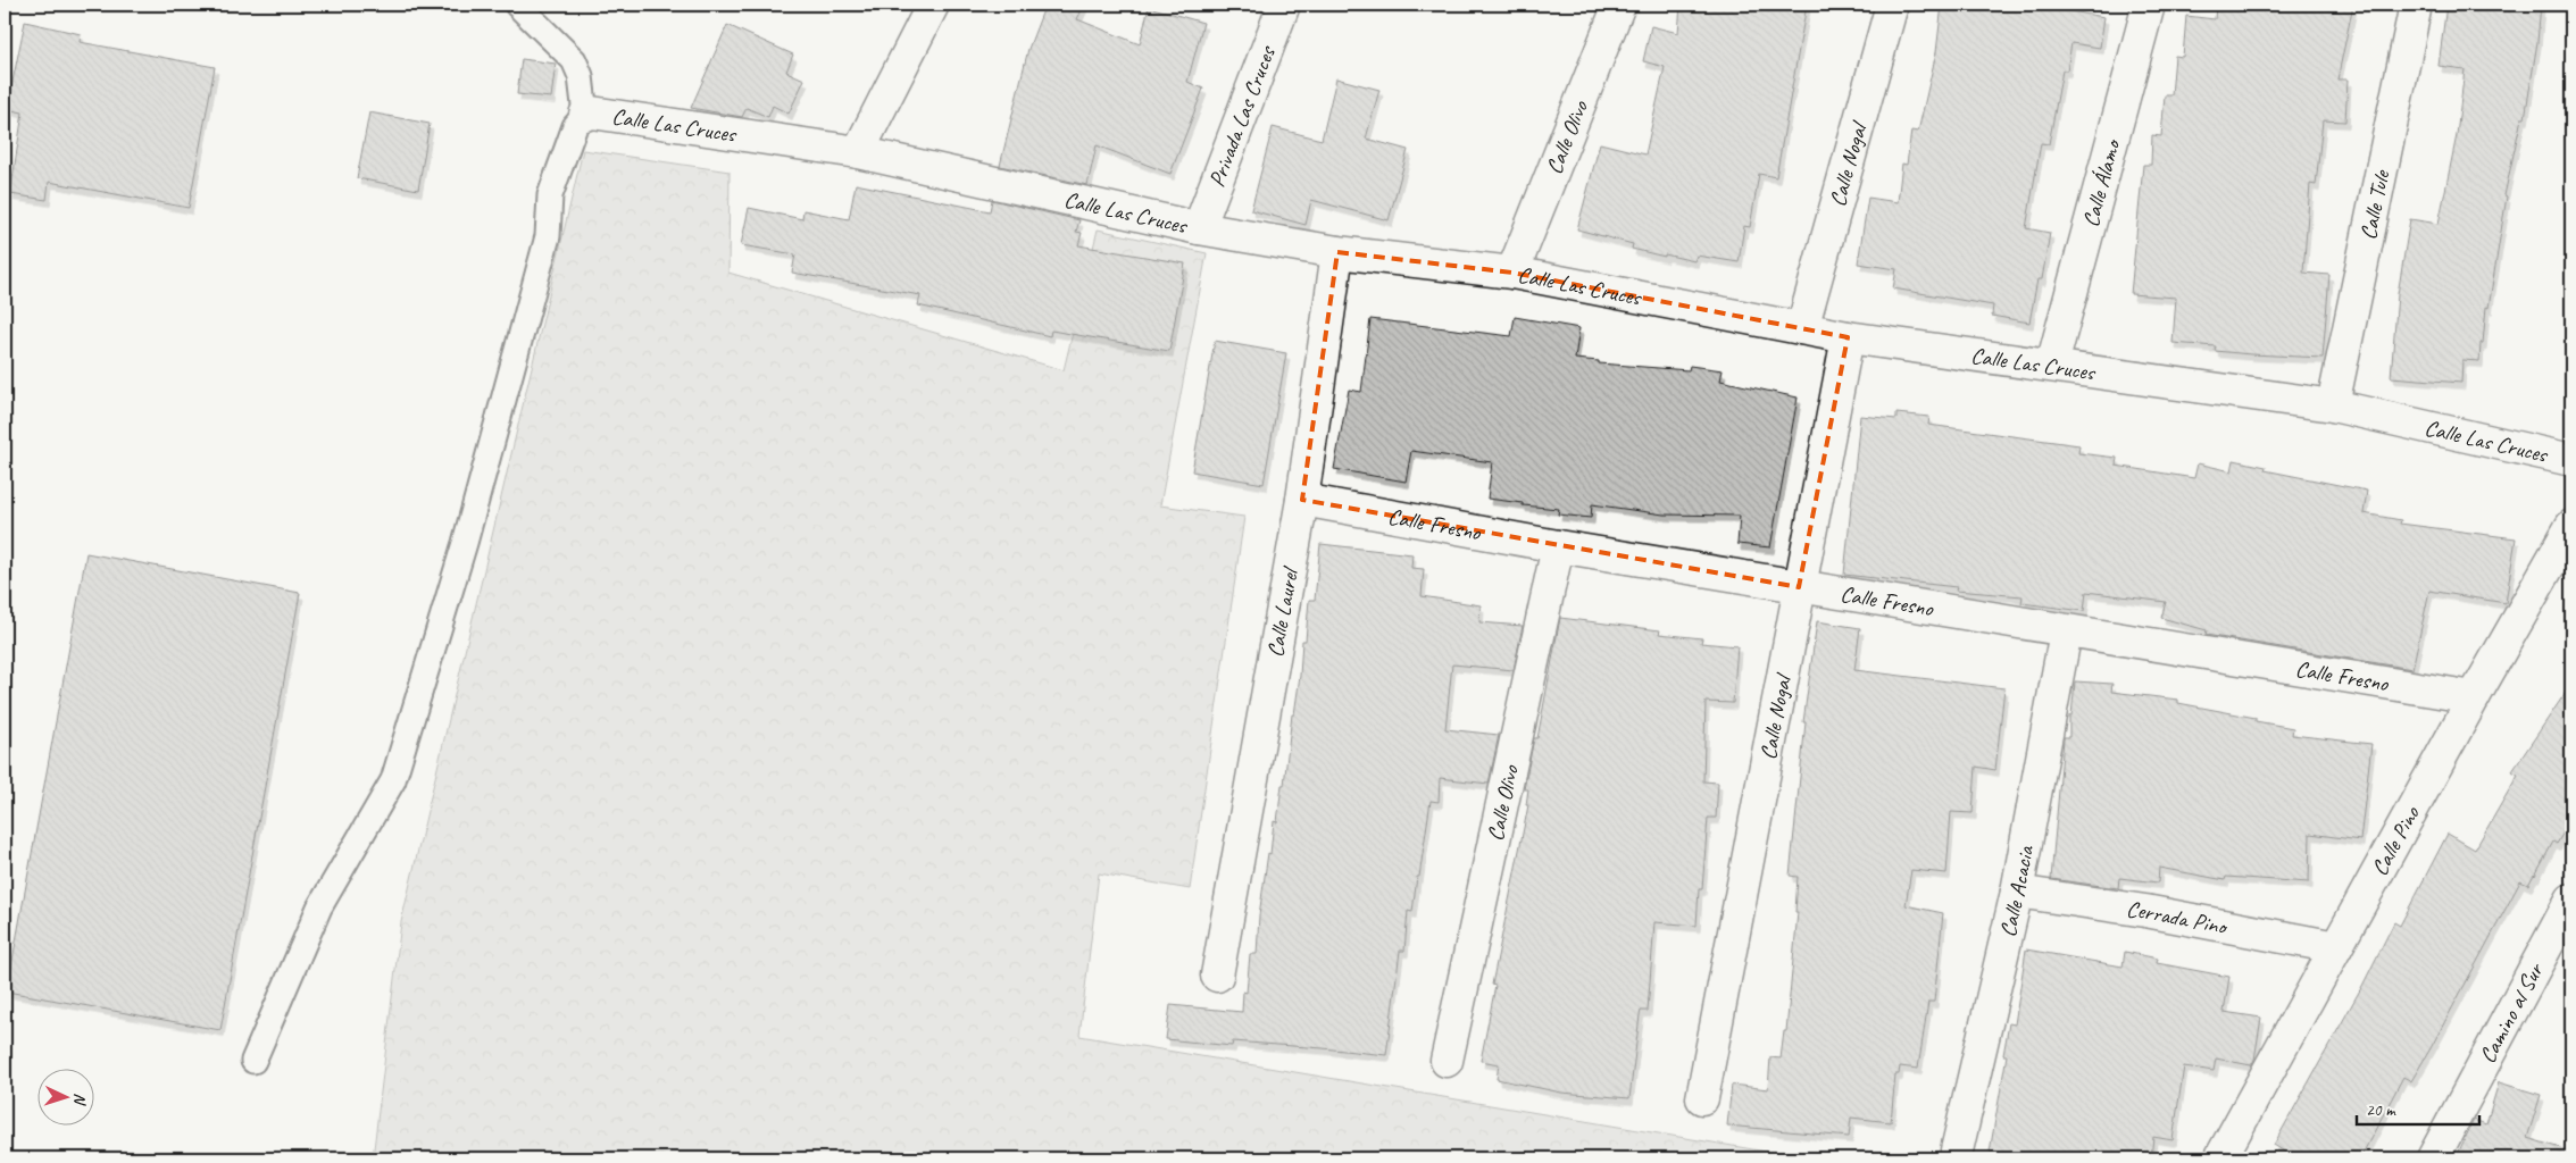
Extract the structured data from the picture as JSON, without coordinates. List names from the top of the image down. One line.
{"streets":{"street":["Privada Las Cruces","Calle Las Cruces","Calle Olivo","Calle Nogal","Calle Álamo","Calle Tule","Calle Fresno","Calle Laurel","Calle Pino","Calle Acacia","Cerrada Pino","Camino al Sur"]},"crossings":[["Privada Las Cruces","Calle Las Cruces"],["Calle Las Cruces","Calle Olivo"],["Calle Las Cruces","Calle Nogal"],["Calle Las Cruces","Calle Álamo"],["Calle Las Cruces","Calle Tule"],["Calle Las Cruces","Calle Laurel"],["Calle Olivo","Calle Fresno"],["Calle Nogal","Calle Fresno"],["Calle Fresno","Calle Laurel"],["Calle Fresno","Calle Pino"],["Calle Fresno","Calle Acacia"],["Calle Pino","Cerrada Pino"],["Calle Acacia","Cerrada Pino"]],"scale_bar":"20 m","north":"right"}
